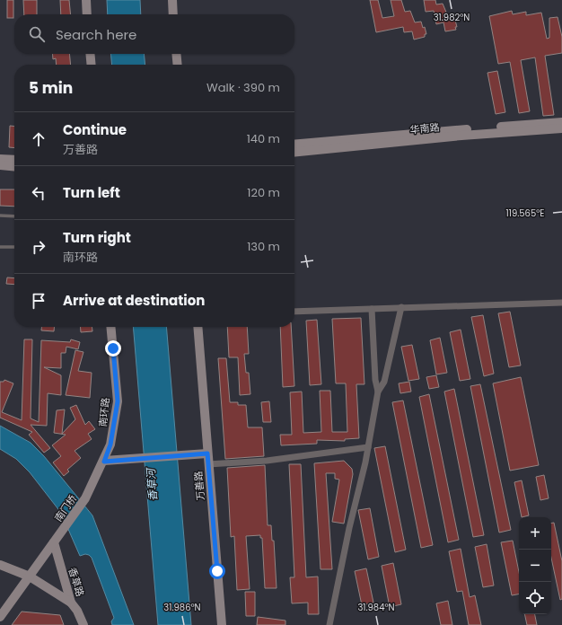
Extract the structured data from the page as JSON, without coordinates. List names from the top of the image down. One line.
{"streets":{"main road":["华南路","南环路","万善路","南门桥","香草路"]},"crossings":[["南环路","南门桥"],["南门桥","香草路"]],"water":["香草河"],"page":{"search":"Search here","heading":["5 min","Walk · 390 m"],"list":[["Continue","万善路","140 m"],["Turn left","120 m"],["Turn right","南环路","130 m"],"Arrive at destination"],"map_buttons":["+","−"]},"coordinates":["31.982°N","119.565°E","31.986°N","31.984°N"]}
